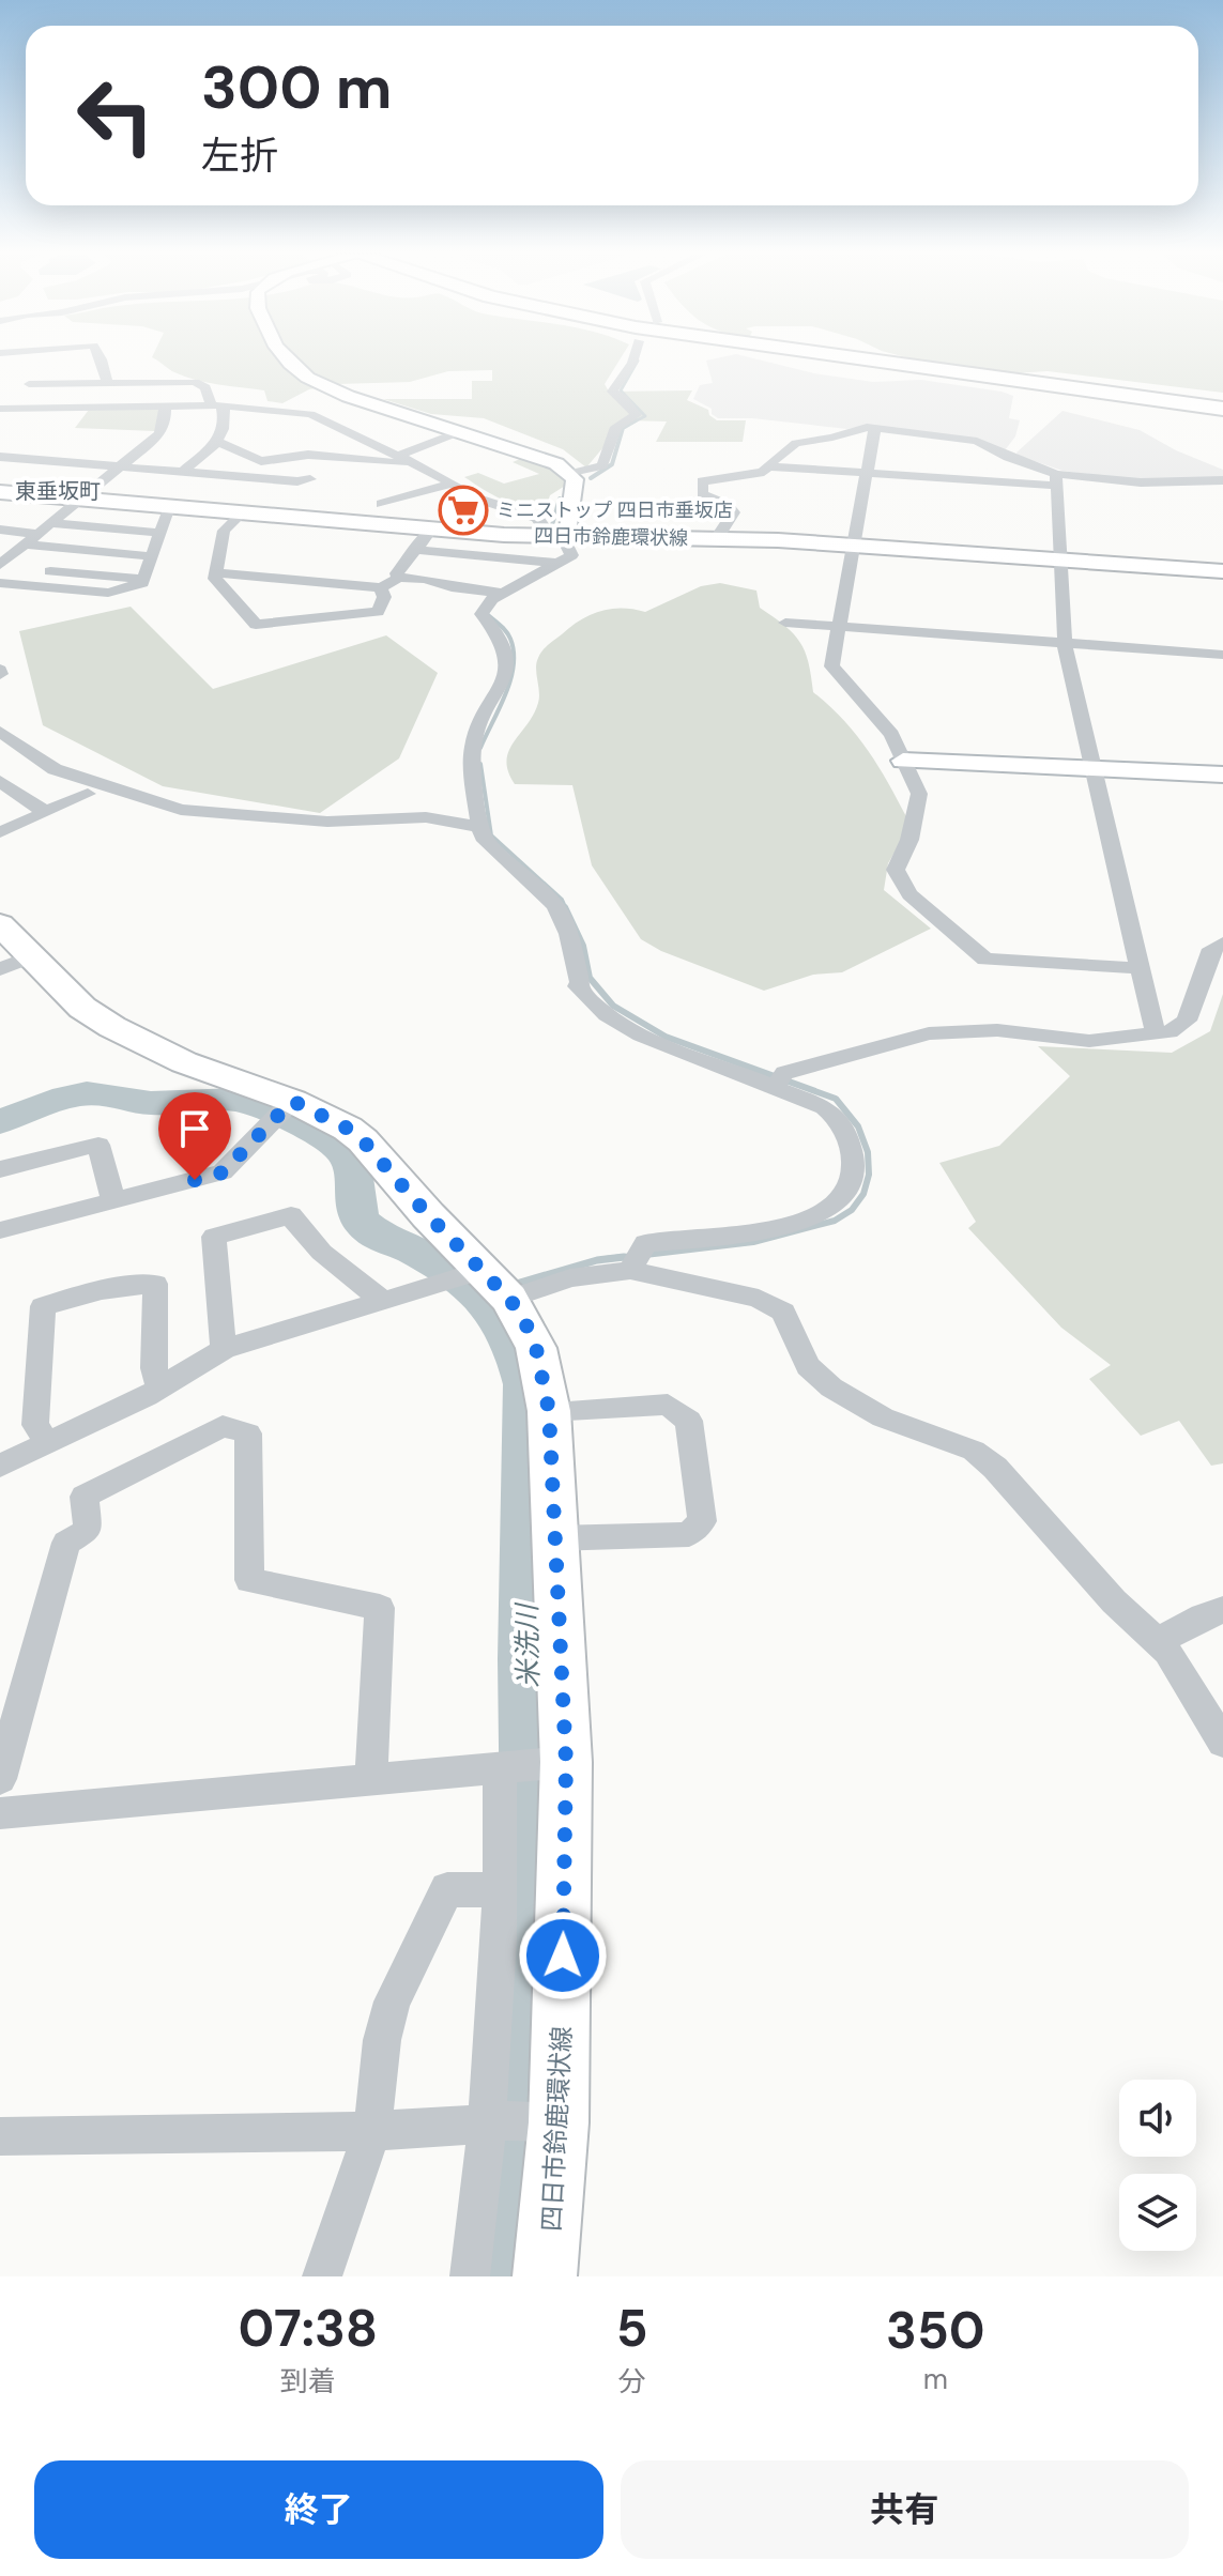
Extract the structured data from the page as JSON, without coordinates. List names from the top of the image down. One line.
{"streets":{"main road":["四日市鈴鹿環状線"]},"districts":["東垂坂町"],"water":["米洗川"],"places":{"supermarket":["ミニストップ 四日市垂坂店"]},"page":{"turn":["300 m","左折"],"eta":["07:38","到着","5","分","350","m"],"buttons":["終了","共有"]}}
